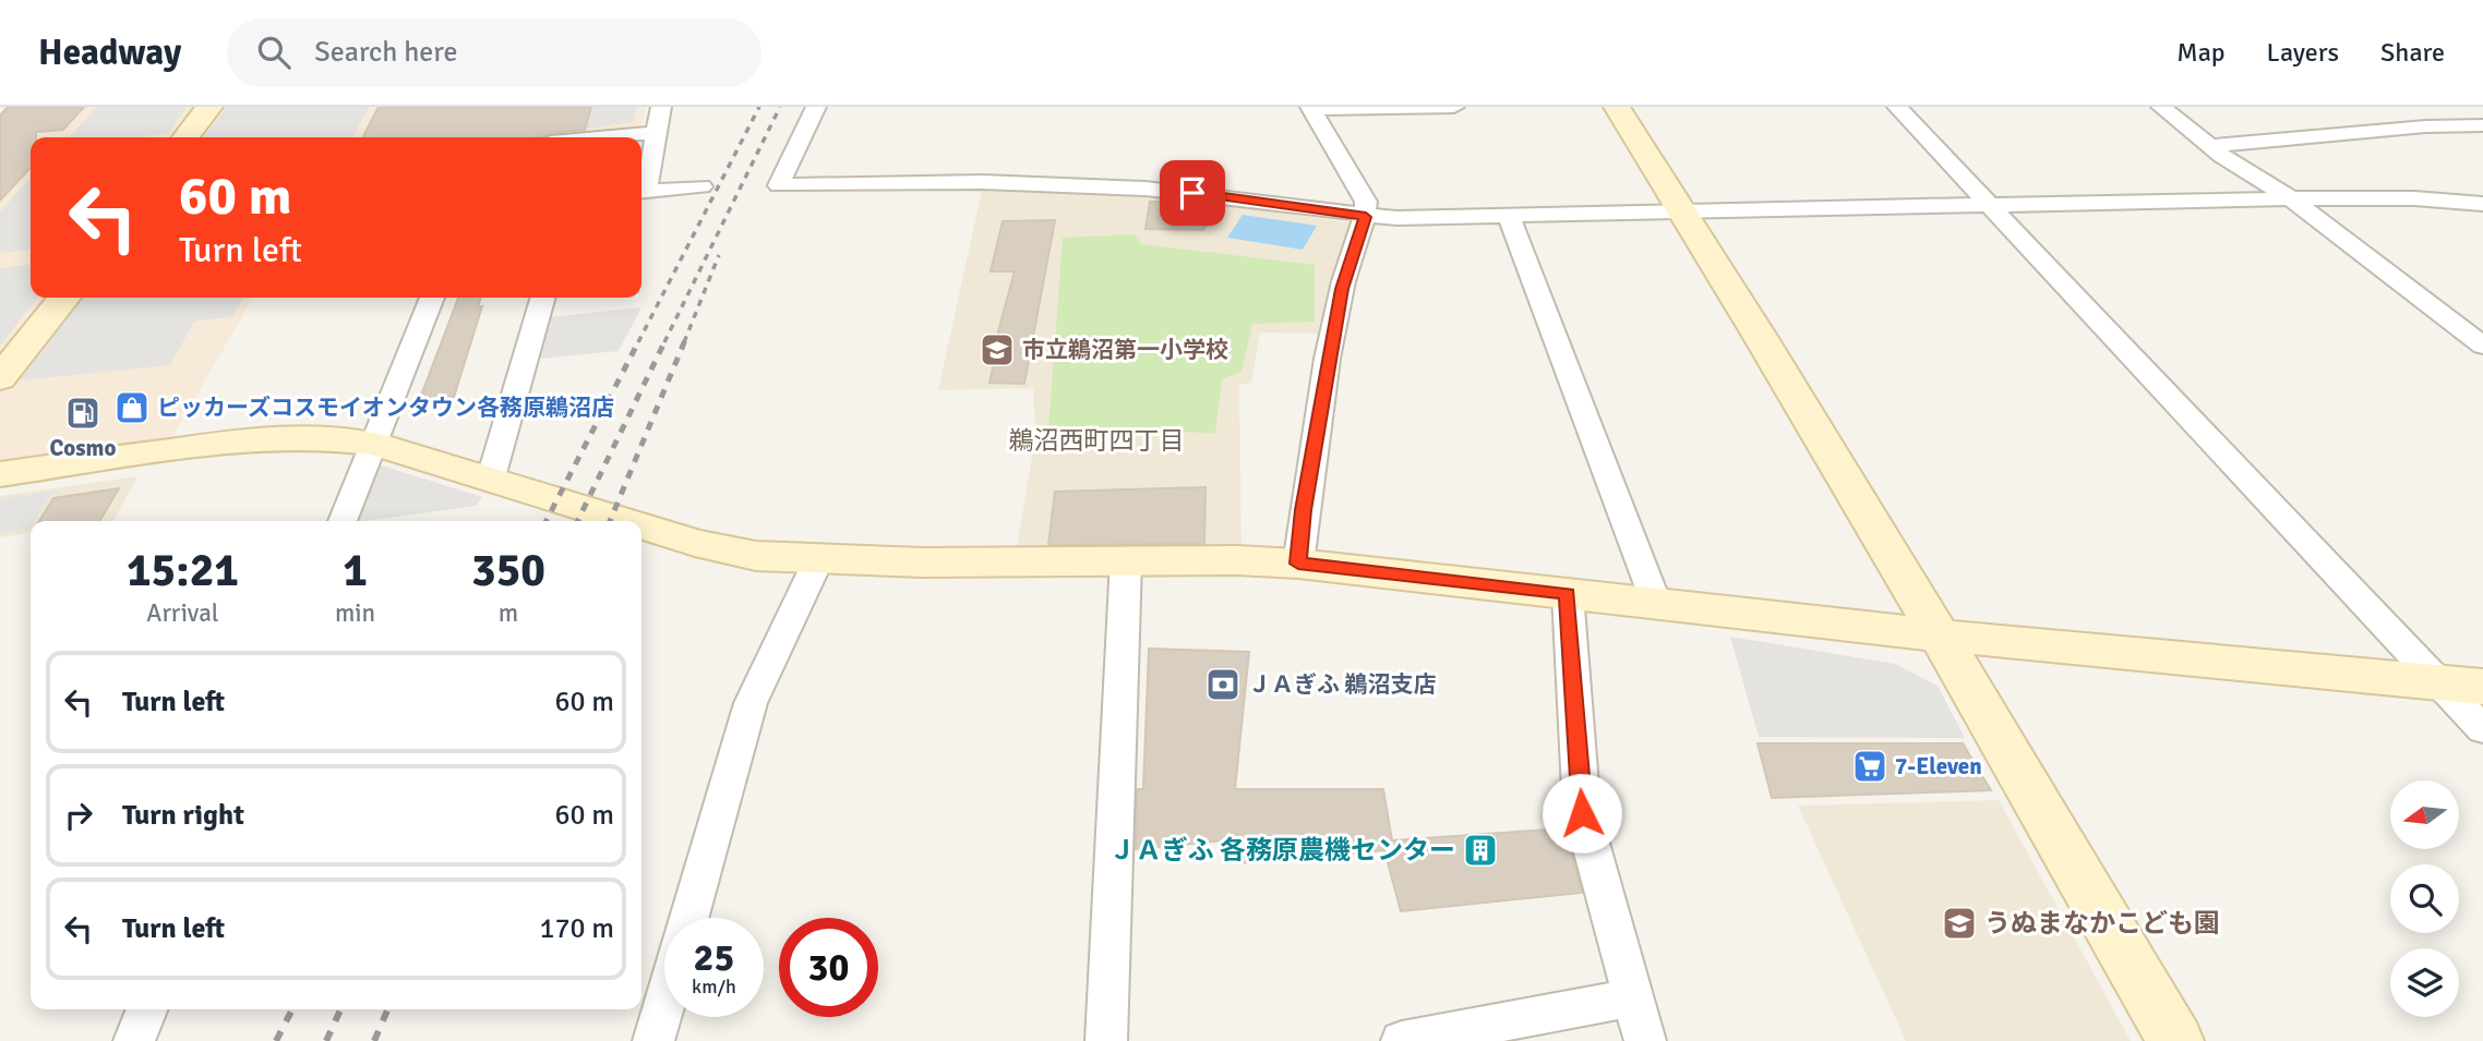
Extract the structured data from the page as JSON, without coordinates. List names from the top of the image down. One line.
{"districts":["鵜沼西町四丁目"],"places":{"school or university":["市立鵜沼第一小学校","うぬまなかこども園"],"shop":["ピッカーズコスモイオンタウン各務原鵜沼店"],"fuel station":["Cosmo"],"bank":["ＪＡぎふ 鵜沼支店"],"supermarket":["7-Eleven"],"building":["ＪＡぎふ 各務原農機センター"]},"north":"left","page":{"header":"Headway","search":"Search here","nav":["Map","Layers","Share"],"turn":["60 m","Turn left"],"eta":["15:21","Arrival","1","min","350","m"],"list":[{"name":"Turn left","value":"60 m"},{"name":"Turn right","value":"60 m"},{"name":"Turn left","value":"170 m"}],"speed":"25 km/h","limit":"30"}}
